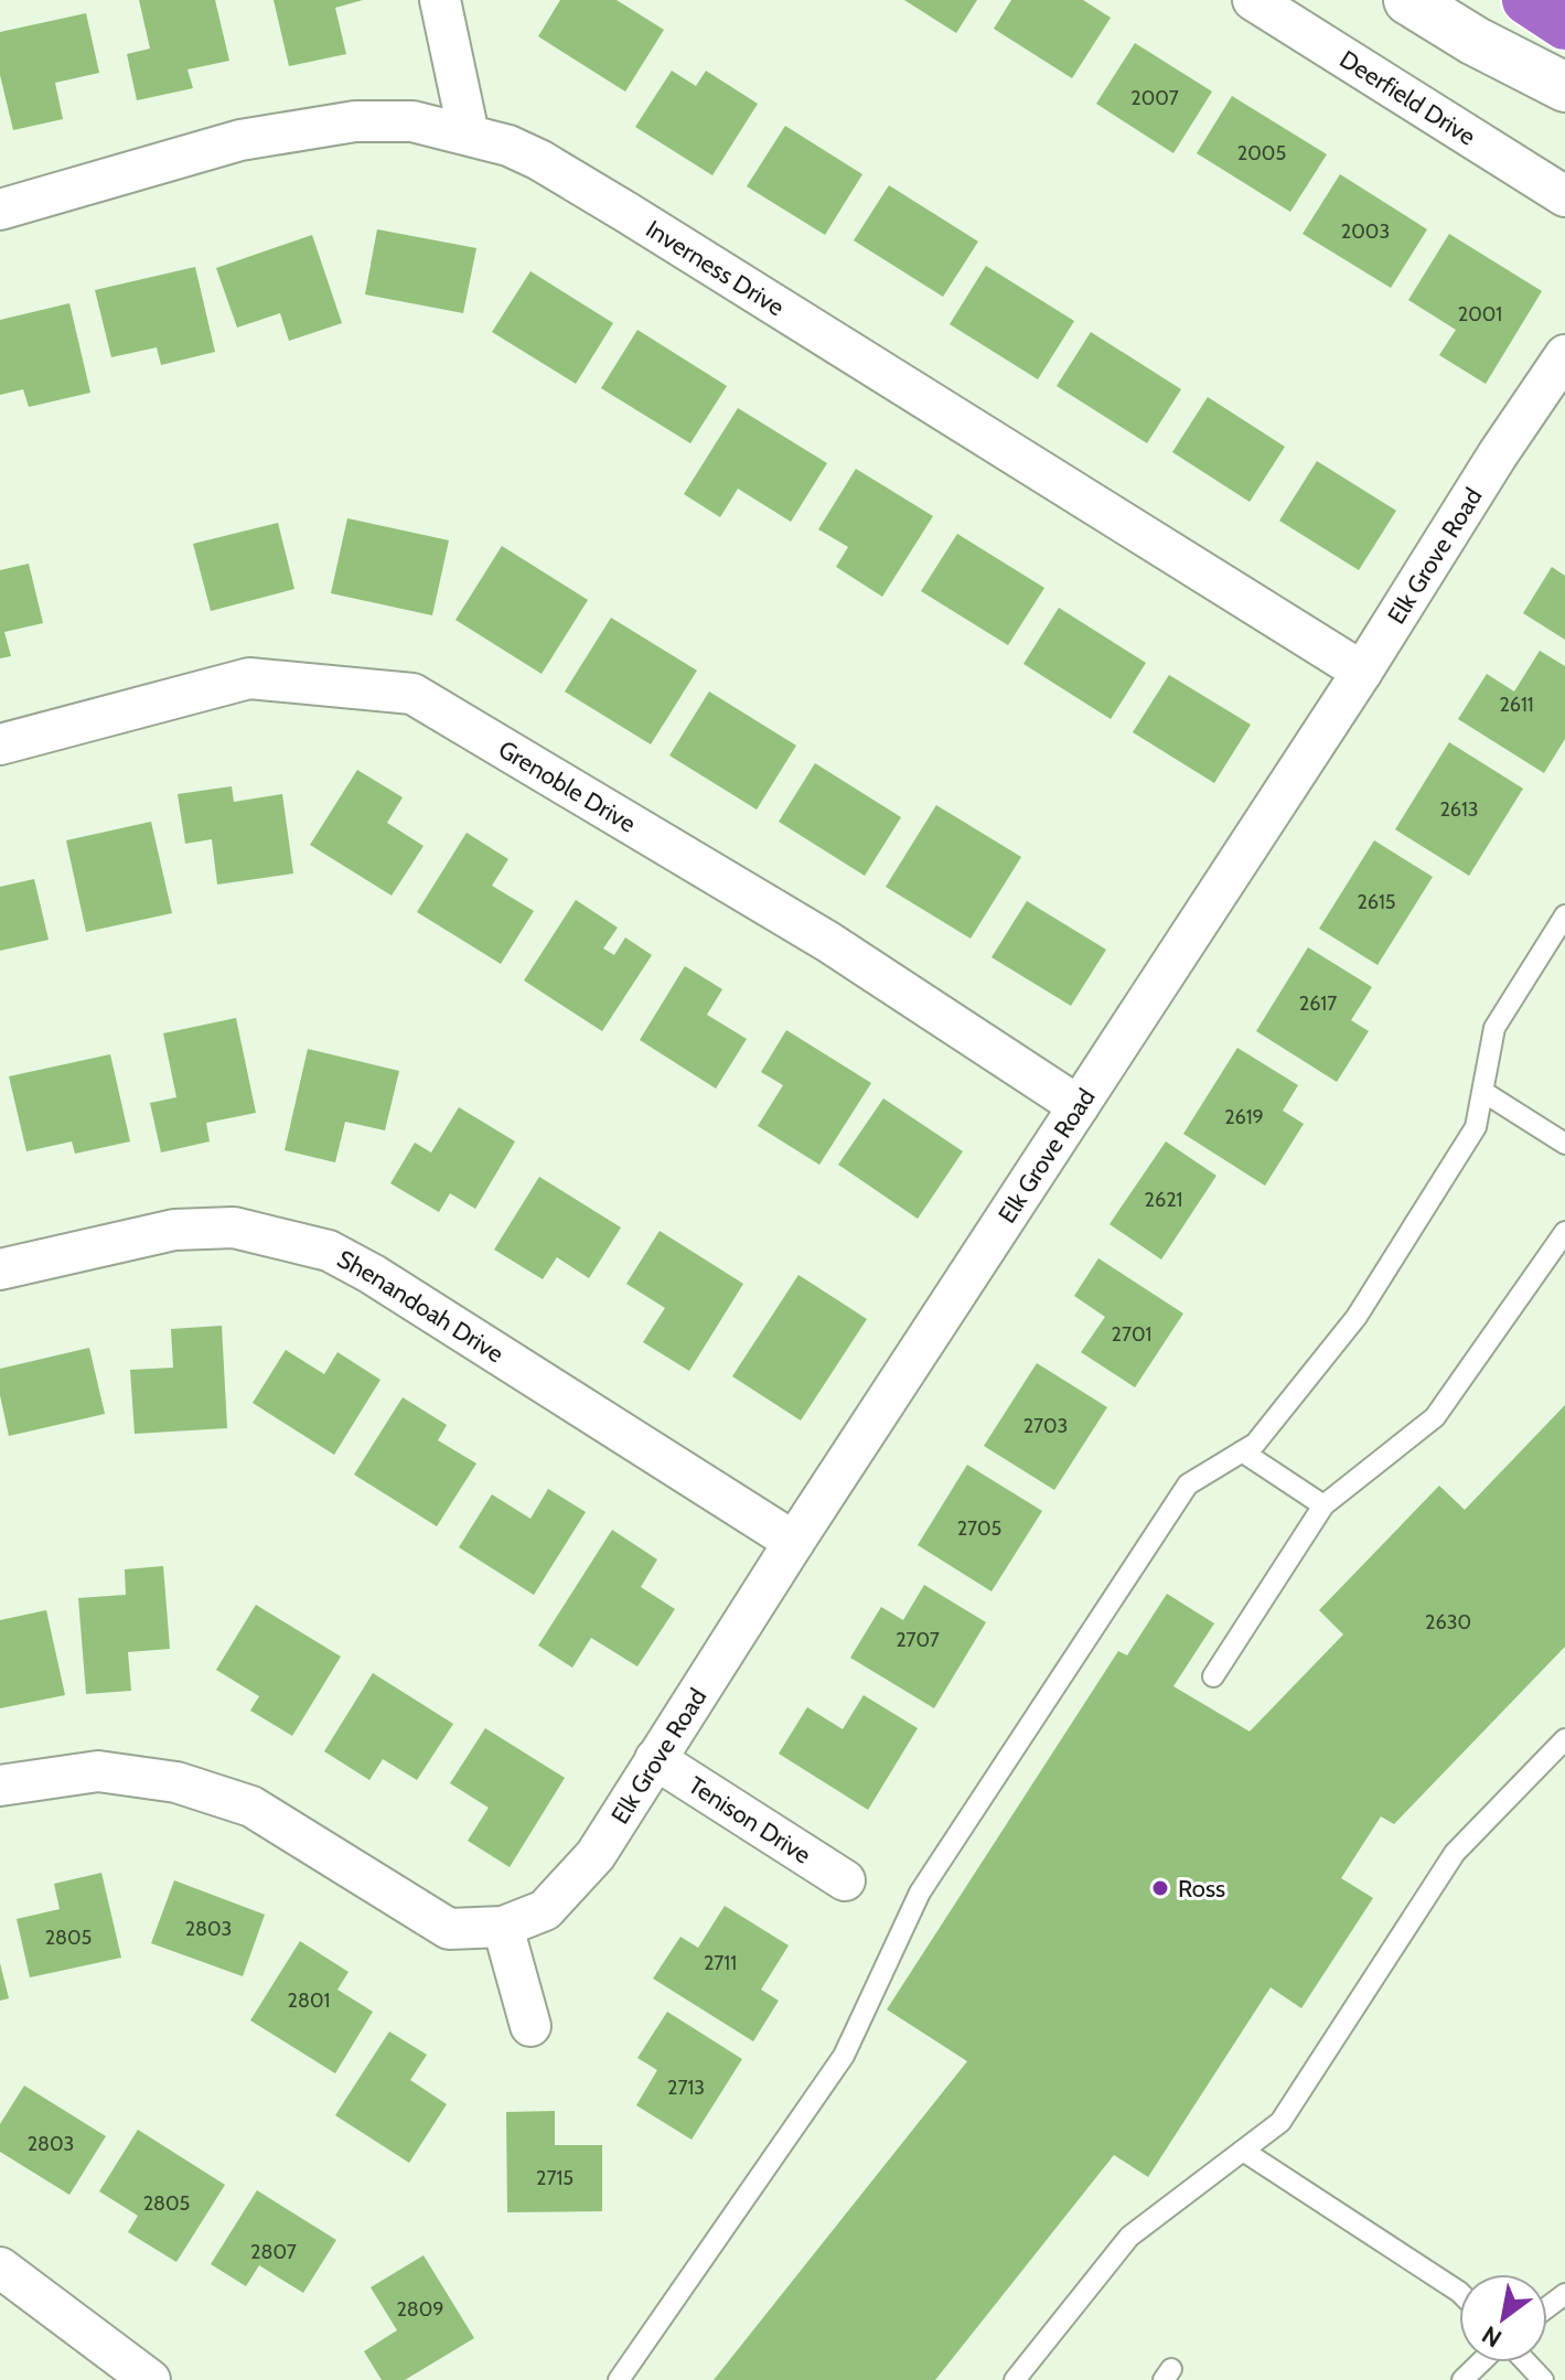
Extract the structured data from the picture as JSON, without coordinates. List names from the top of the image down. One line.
{"streets":{"street":["Deerfield Drive","Inverness Drive","Elk Grove Road","Grenoble Drive","Shenandoah Drive","Tenison Drive"]},"crossings":[["Inverness Drive","Elk Grove Road"],["Elk Grove Road","Grenoble Drive"],["Elk Grove Road","Shenandoah Drive"],["Elk Grove Road","Tenison Drive"]],"places":["Ross"],"house_numbers":["2007","2005","2003","2001","2611","2613","2615","2617","2619","2621","2701","2703","2705","2630","2707","2803","2805","2711","2801","2713","2803","2715","2805","2807","2809"],"north":"bottom left"}
